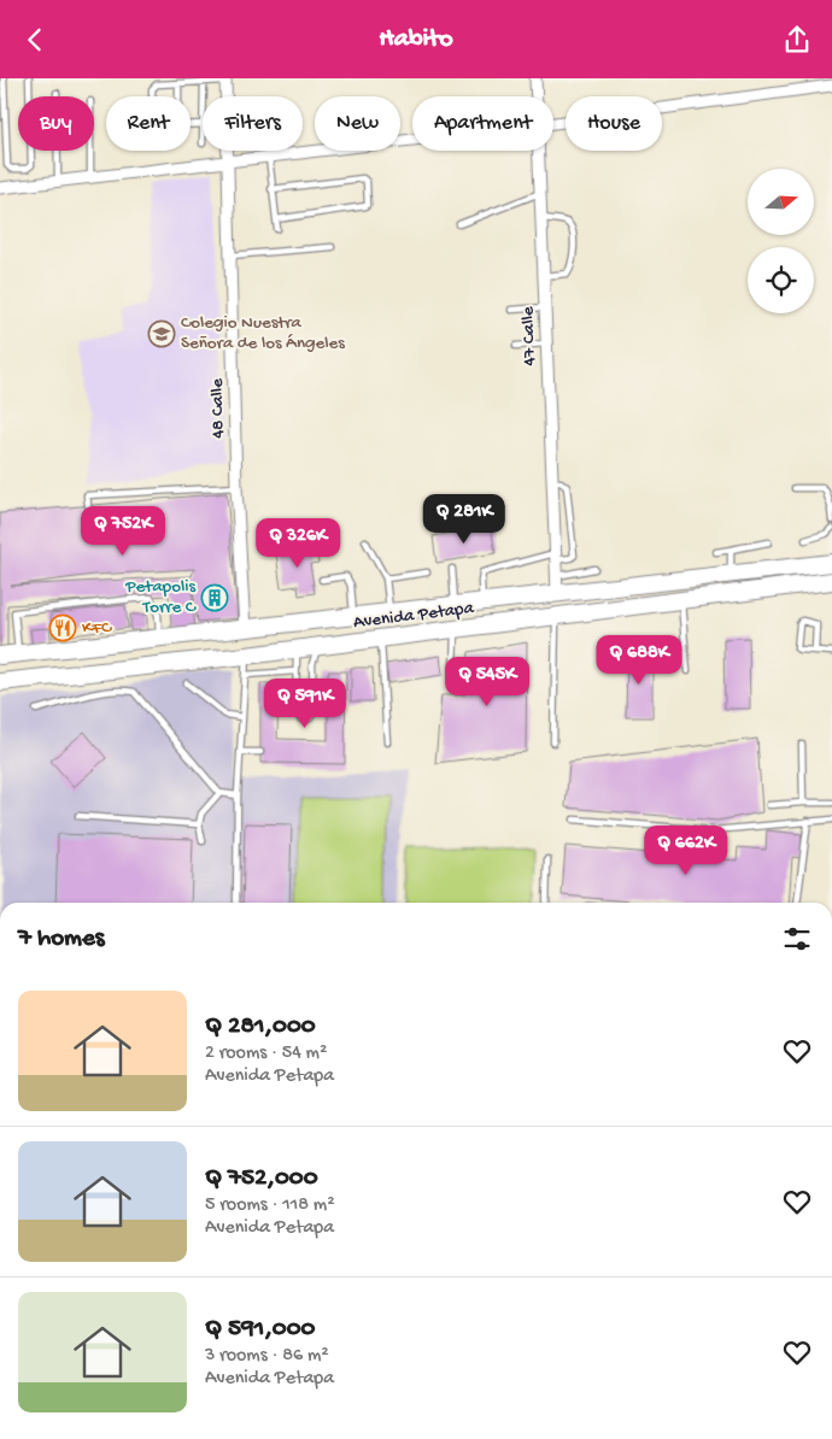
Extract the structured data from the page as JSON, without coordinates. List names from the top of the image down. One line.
{"streets":{"main road":["Avenida Petapa"],"street":["47 Calle","48 Calle"]},"crossings":[["47 Calle","Avenida Petapa"],["48 Calle","Avenida Petapa"]],"places":{"school or university":["Colegio Nuestra Señora de los Ángeles"],"building":["Petapolis Torre C"],"restaurant":["KFC"]},"north":"right","page":{"header":"Habito","chip":["Buy","Rent","Filters","New","Apartment","House"],"price":["Q 281K","Q 752K","Q 326K","Q 688K","Q 545K","Q 591K","Q 662K"],"heading":"7 homes","list":[{"name":"Q 281,000","note":"2 rooms · 54 m² · Avenida Petapa"},{"name":"Q 752,000","note":"5 rooms · 118 m² · Avenida Petapa"},{"name":"Q 591,000","note":"3 rooms · 86 m² · Avenida Petapa"}]}}
